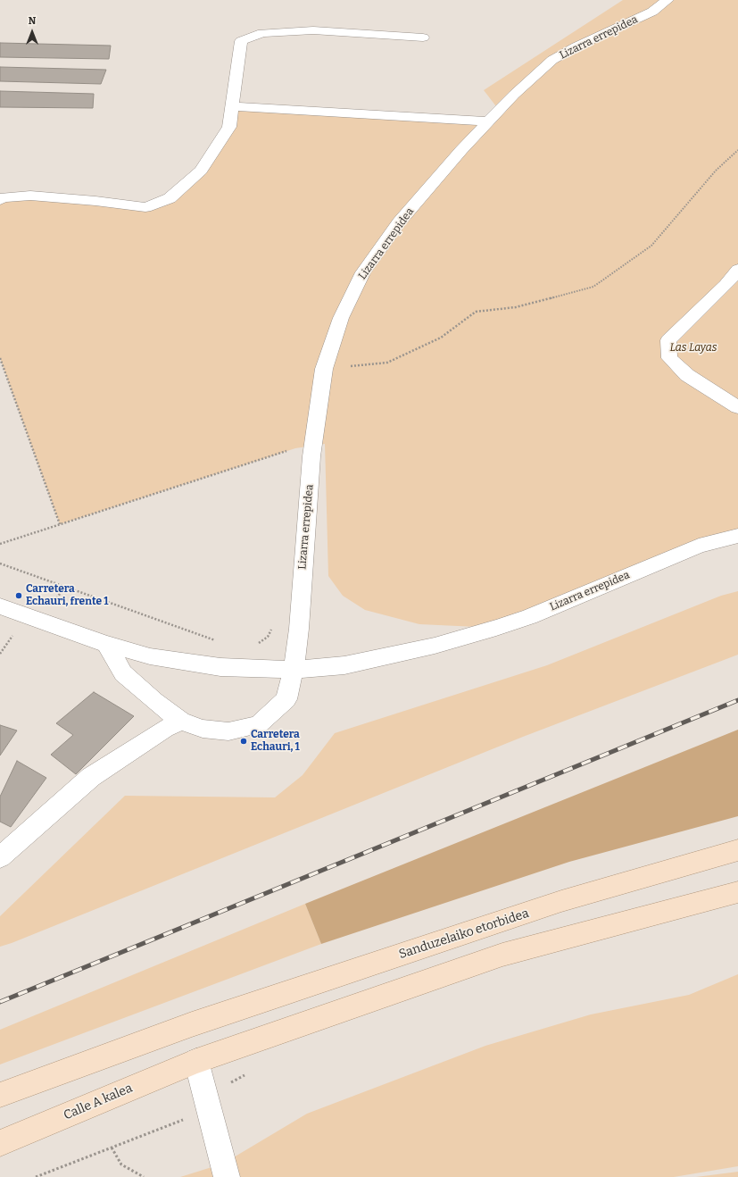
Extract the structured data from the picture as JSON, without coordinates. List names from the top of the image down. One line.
{"streets":{"main road":["Sanduzelaiko etorbidea","Calle A kalea"],"street":["Lizarra errepidea"]},"parks":["Las Layas"],"places":["Carretera Echauri, frente 1","Carretera Echauri, 1"],"north":"top"}
